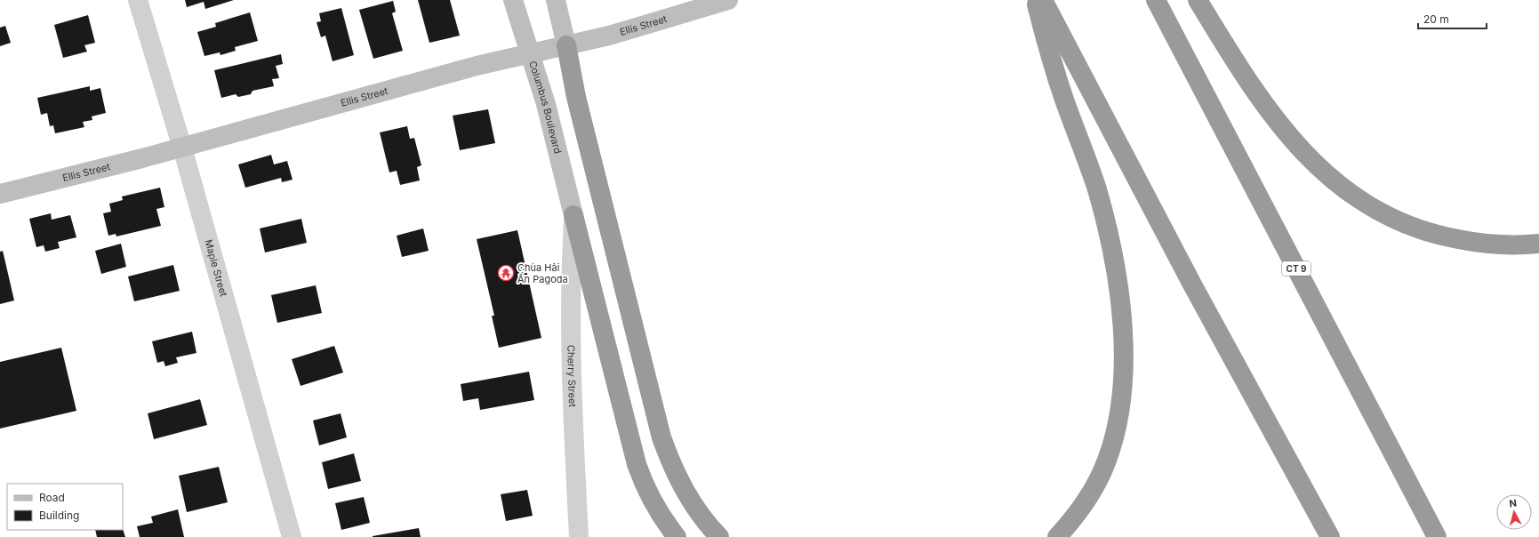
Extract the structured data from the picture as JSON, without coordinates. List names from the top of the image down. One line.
{"streets":{"highway":["CT 9"],"street":["Ellis Street","Columbus Boulevard","Maple Street","Cherry Street"]},"crossings":[["Ellis Street","Columbus Boulevard"],["Ellis Street","Maple Street"],["Columbus Boulevard","Cherry Street"]],"places":{"temple":["Chùa Hải Ấn Pagoda"]},"legend":["Road","Building"],"scale_bar":"20 m","north":"top"}
